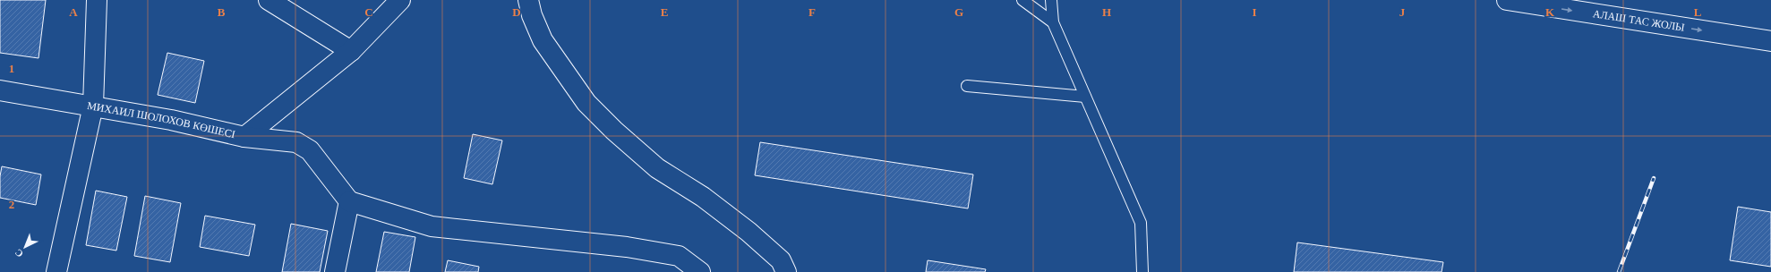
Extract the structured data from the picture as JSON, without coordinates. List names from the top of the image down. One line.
{"streets":{"street":["АЛАШ ТАС ЖОЛЫ","МИХАИЛ ШОЛОХОВ КӨШЕСІ"]},"one_way":["АЛАШ ТАС ЖОЛЫ"],"north":"bottom left","grid":{"columns":["A","B","C","D","E","F","G","H","I","J","K","L"],"rows":["1","2"]}}
